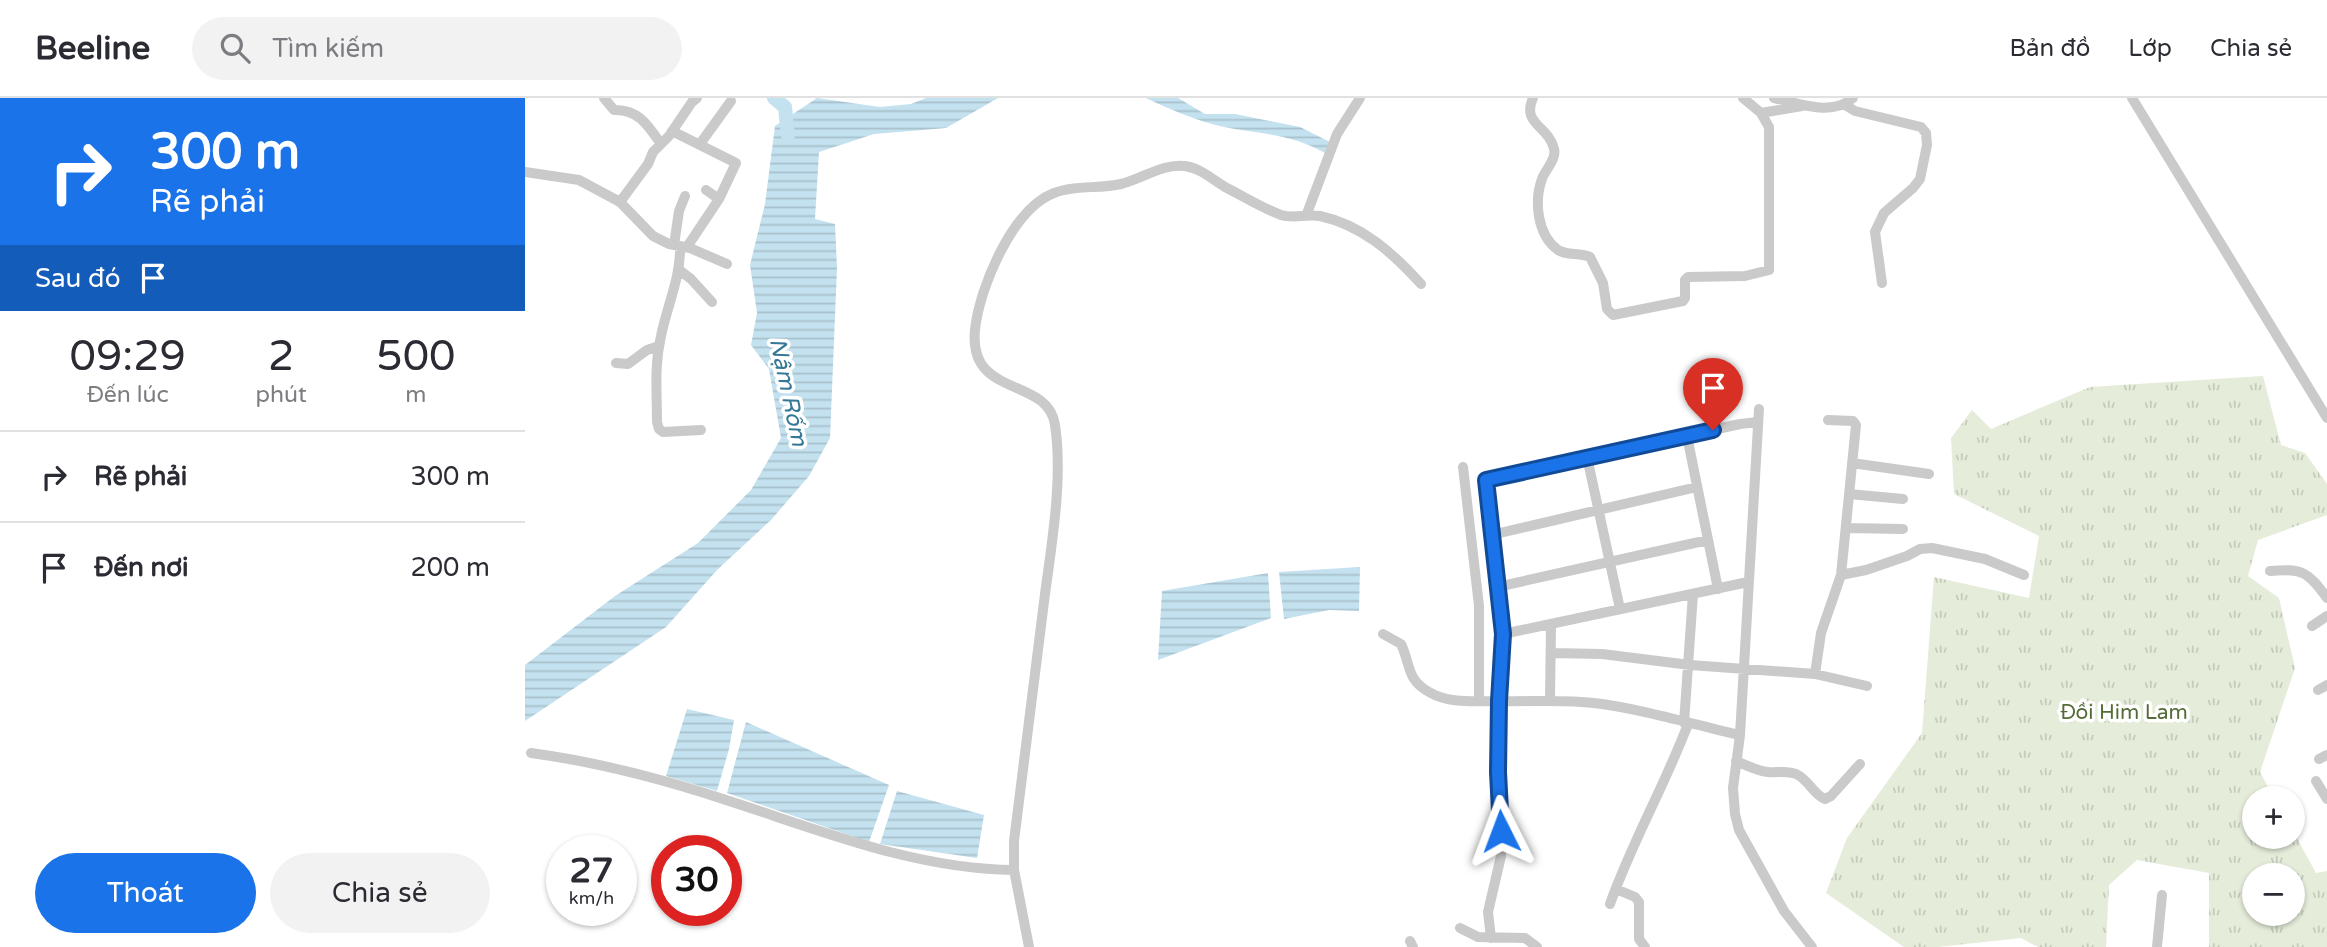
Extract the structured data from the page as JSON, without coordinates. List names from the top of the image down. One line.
{"water":["Nậm Rốm"],"parks":["Đồi Him Lam"],"page":{"header":"Beeline","search":"Tìm kiếm","nav":["Bản đồ","Lớp","Chia sẻ"],"turn":["300 m","Rẽ phải"],"then":"Sau đó","eta":["09:29","Đến lúc","2","phút","500","m"],"list":[{"name":"Rẽ phải","value":"300 m"},{"name":"Đến nơi","value":"200 m"}],"map_buttons":["+","−"],"speed":"27 km/h","limit":"30","buttons":["Thoát","Chia sẻ"]}}
